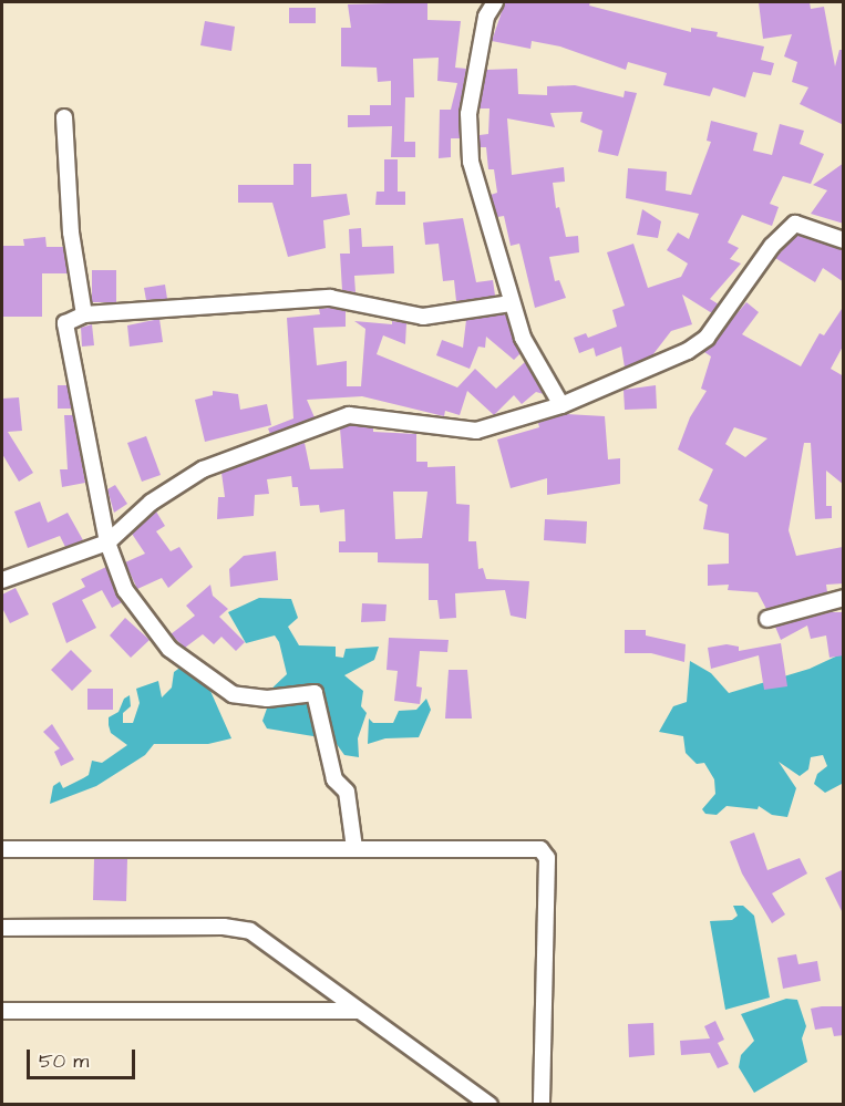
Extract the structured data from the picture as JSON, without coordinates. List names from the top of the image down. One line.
{"scale_bar":"50 m"}
